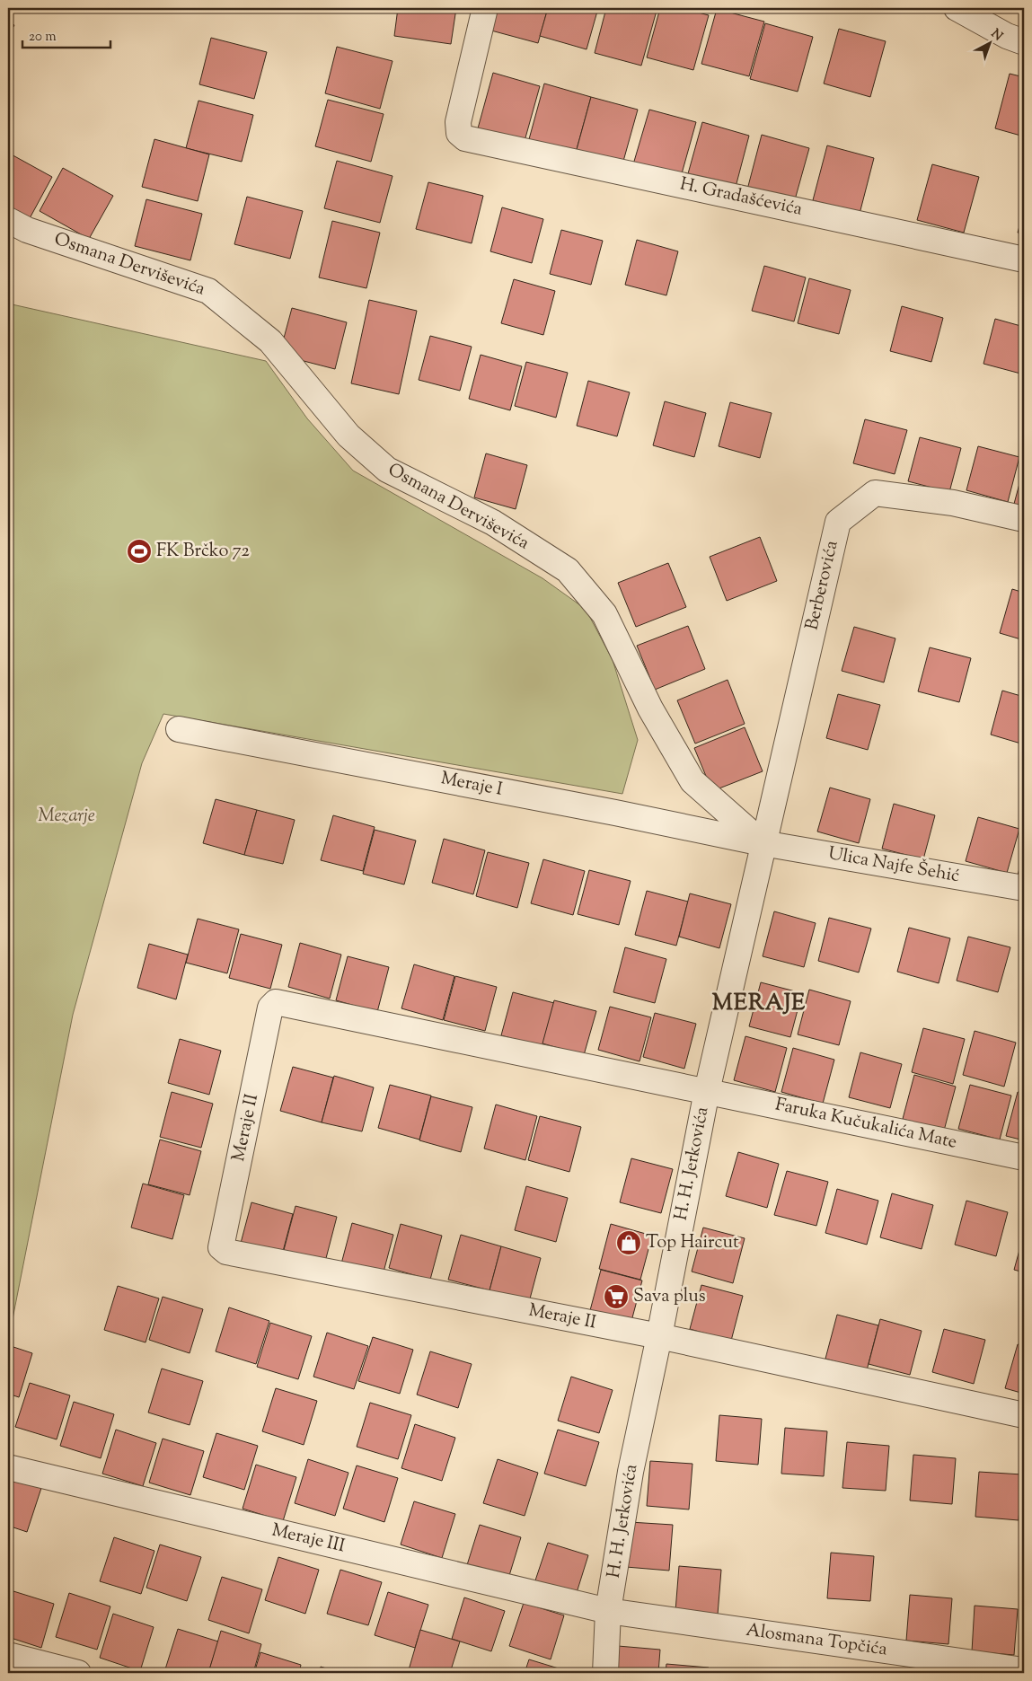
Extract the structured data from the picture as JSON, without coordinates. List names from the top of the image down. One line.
{"streets":{"street":["H. Gradašćevića","Osmana Derviševića","Berberovića","Meraje I","Ulica Najfe Šehić","Faruka Kučukalića Mate","Meraje II","H. H. Jerkovića","Meraje III","Alosmana Topčića"]},"crossings":[["Osmana Derviševića","Berberovića"],["Osmana Derviševića","Meraje I"],["Osmana Derviševića","Ulica Najfe Šehić"],["Osmana Derviševića","H. H. Jerkovića"],["Berberovića","Meraje I"],["Berberovića","Ulica Najfe Šehić"],["Berberovića","H. H. Jerkovića"],["Meraje I","Ulica Najfe Šehić"],["Meraje I","H. H. Jerkovića"],["Ulica Najfe Šehić","H. H. Jerkovića"],["Faruka Kučukalića Mate","Meraje II"],["Faruka Kučukalića Mate","H. H. Jerkovića"],["Meraje II","H. H. Jerkovića"],["H. H. Jerkovića","Meraje III"],["H. H. Jerkovića","Alosmana Topčića"],["Meraje III","Alosmana Topčića"]],"districts":["MERAJE"],"parks":["Mezarje"],"places":{"sports":["FK Brčko 72"],"shop":["Top Haircut"],"supermarket":["Sava plus"]},"scale_bar":"20 m","north":"top right"}
